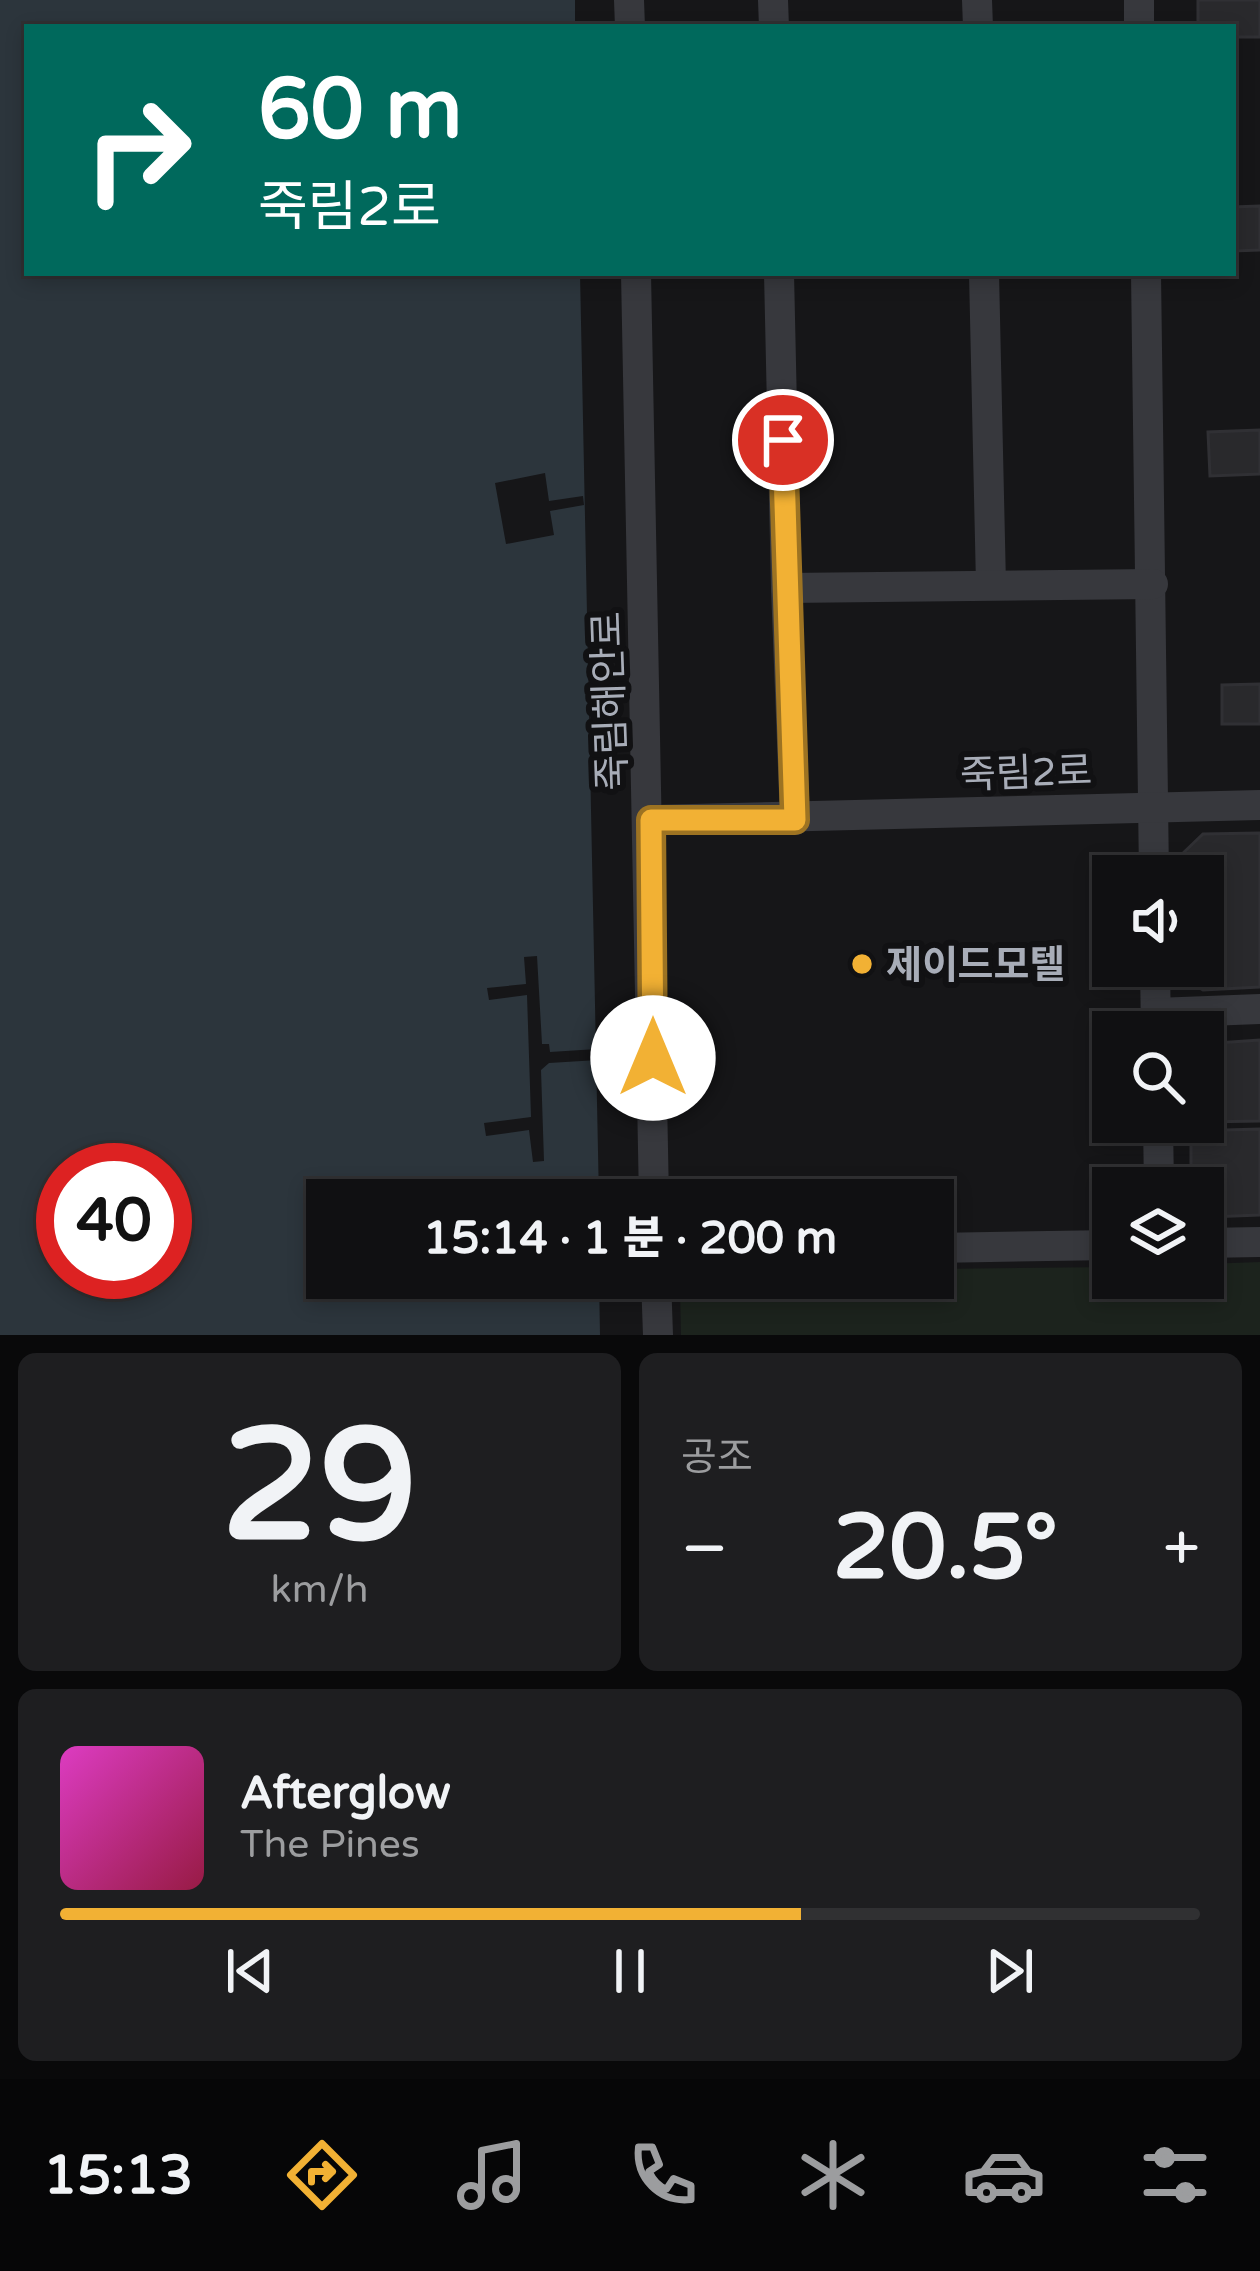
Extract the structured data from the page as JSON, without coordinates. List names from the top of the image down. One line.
{"streets":{"street":["죽림해안로","죽림2로"]},"crossings":[["죽림해안로","죽림2로"]],"places":["제이드모텔"],"page":{"turn":["60 m","죽림2로"],"limit":"40","trip":"15:14 · 1 분 · 200 m","tile":[["29","km/h"],"공조"],"heat":["−","20.5°","+"],"song":["Afterglow","The Pines"],"tabs":"15:13"}}
